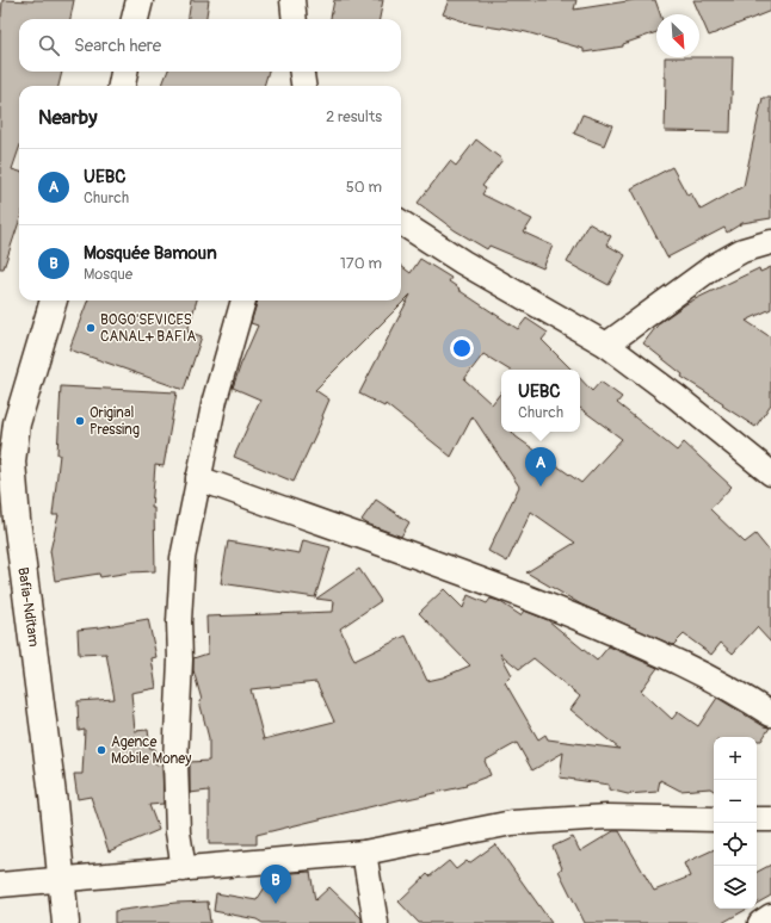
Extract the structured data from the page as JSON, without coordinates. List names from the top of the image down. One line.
{"streets":{"main road":["Bafia-Nditam"]},"places":["BOGO'SEVICES CANAL+ BAFIA","Original Pressing","Agence Mobile Money"],"north":"bottom right","page":{"search":"Search here","heading":["Nearby","2 results"],"list":[{"mark":"A","name":"UEBC","note":"Church","value":"50 m"},{"mark":"B","name":"Mosquée Bamoun","note":"Mosque","value":"170 m"}],"popup":["UEBC","Church"],"pins":["A","B"],"map_buttons":["+","−"]}}
